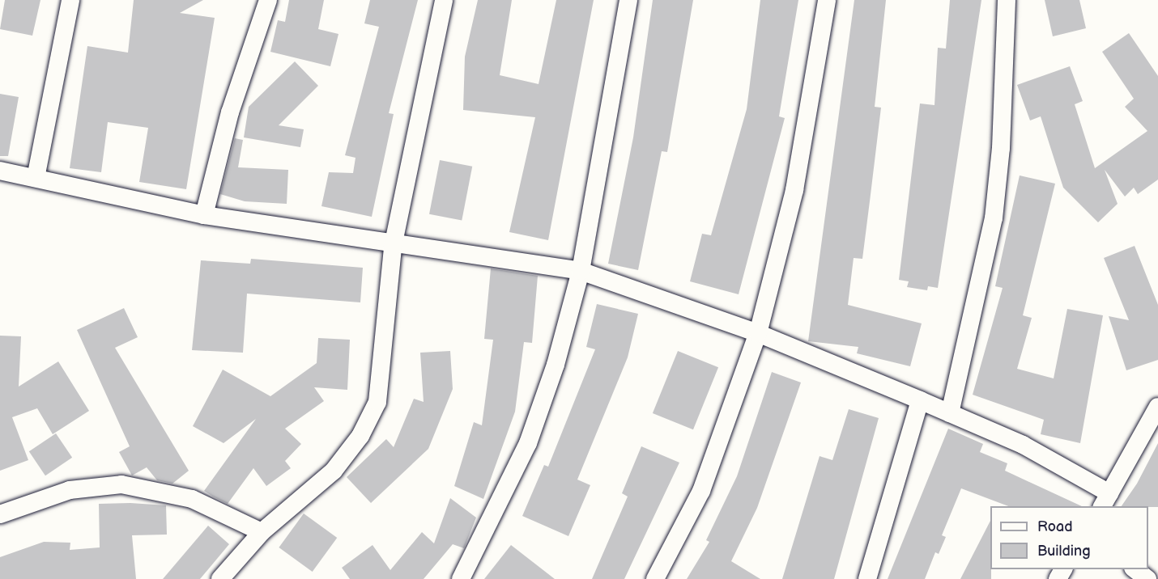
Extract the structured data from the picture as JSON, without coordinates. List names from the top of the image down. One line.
{"legend":["Road","Building"]}
